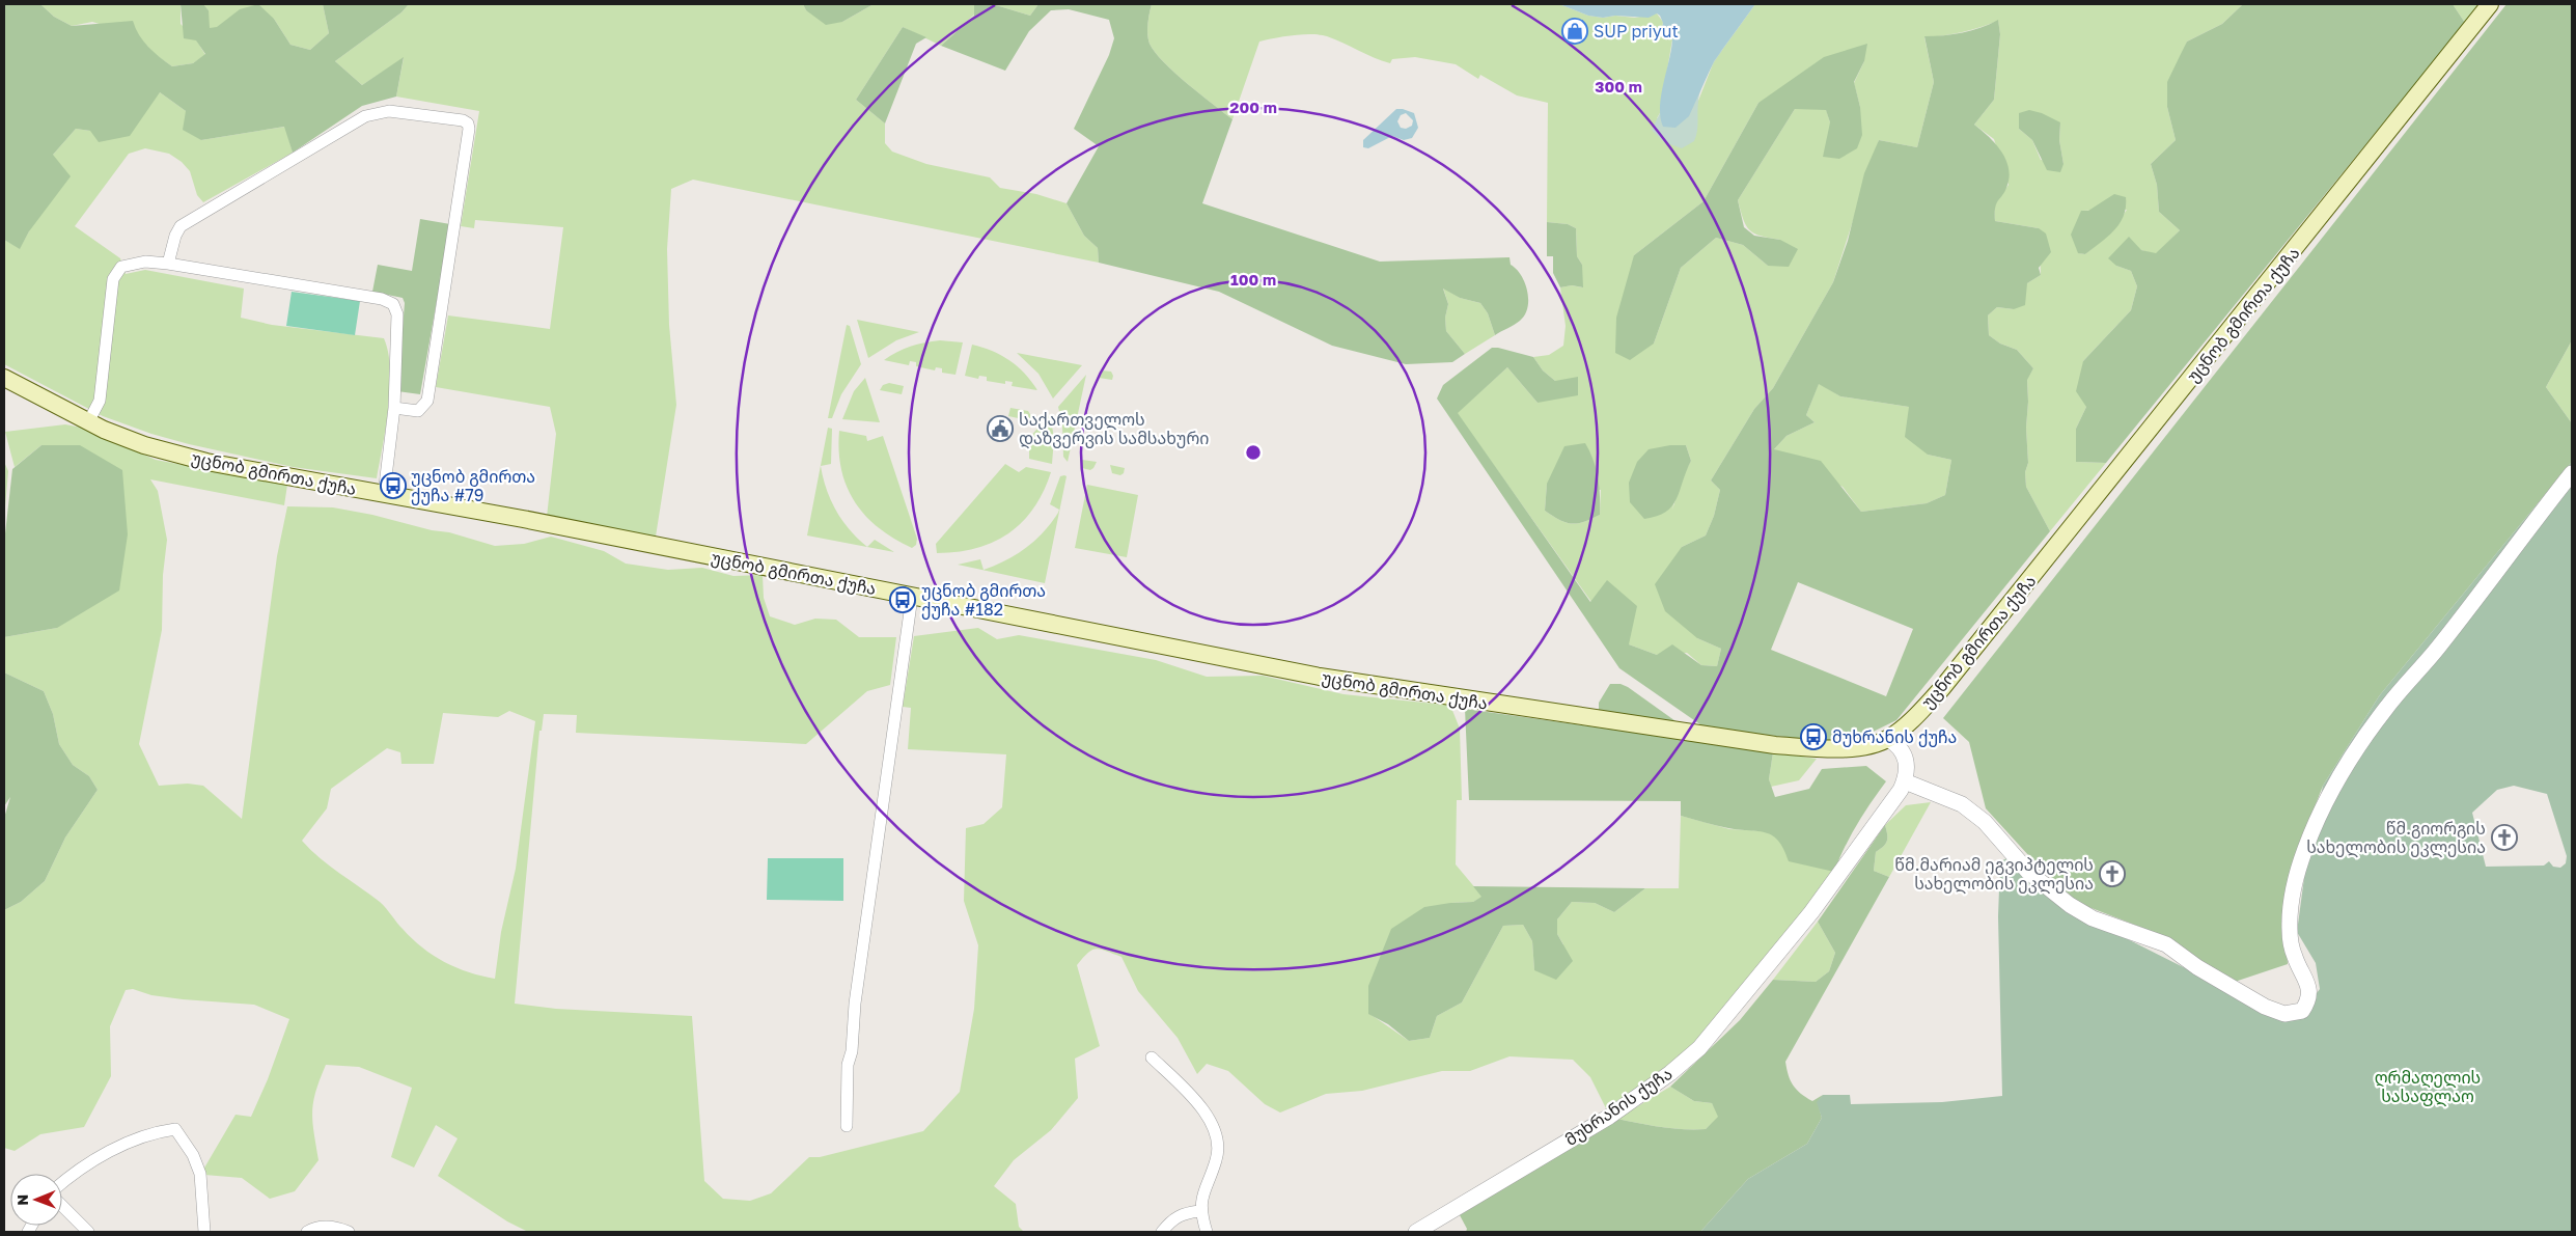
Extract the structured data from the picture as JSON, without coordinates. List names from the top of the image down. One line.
{"streets":{"main road":["უცნობ გმირთა ქუჩა"],"street":["მუხრანის ქუჩა"]},"parks":["ღრმაღელის სასაფლაო"],"places":{"shop":["SUP priyut"],"public building":["საქართველოს დაზვერვის სამსახური"],"bus stop":["უცნობ გმირთა ქუჩა #79","უცნობ გმირთა ქუჩა #182","მუხრანის ქუჩა"],"church":["წმ.გიორგის სახელობის ეკლესია","წმ.მარიამ ეგვიპტელის სახელობის ეკლესია"]},"north":"left","rings":["300 m","200 m","100 m"]}
